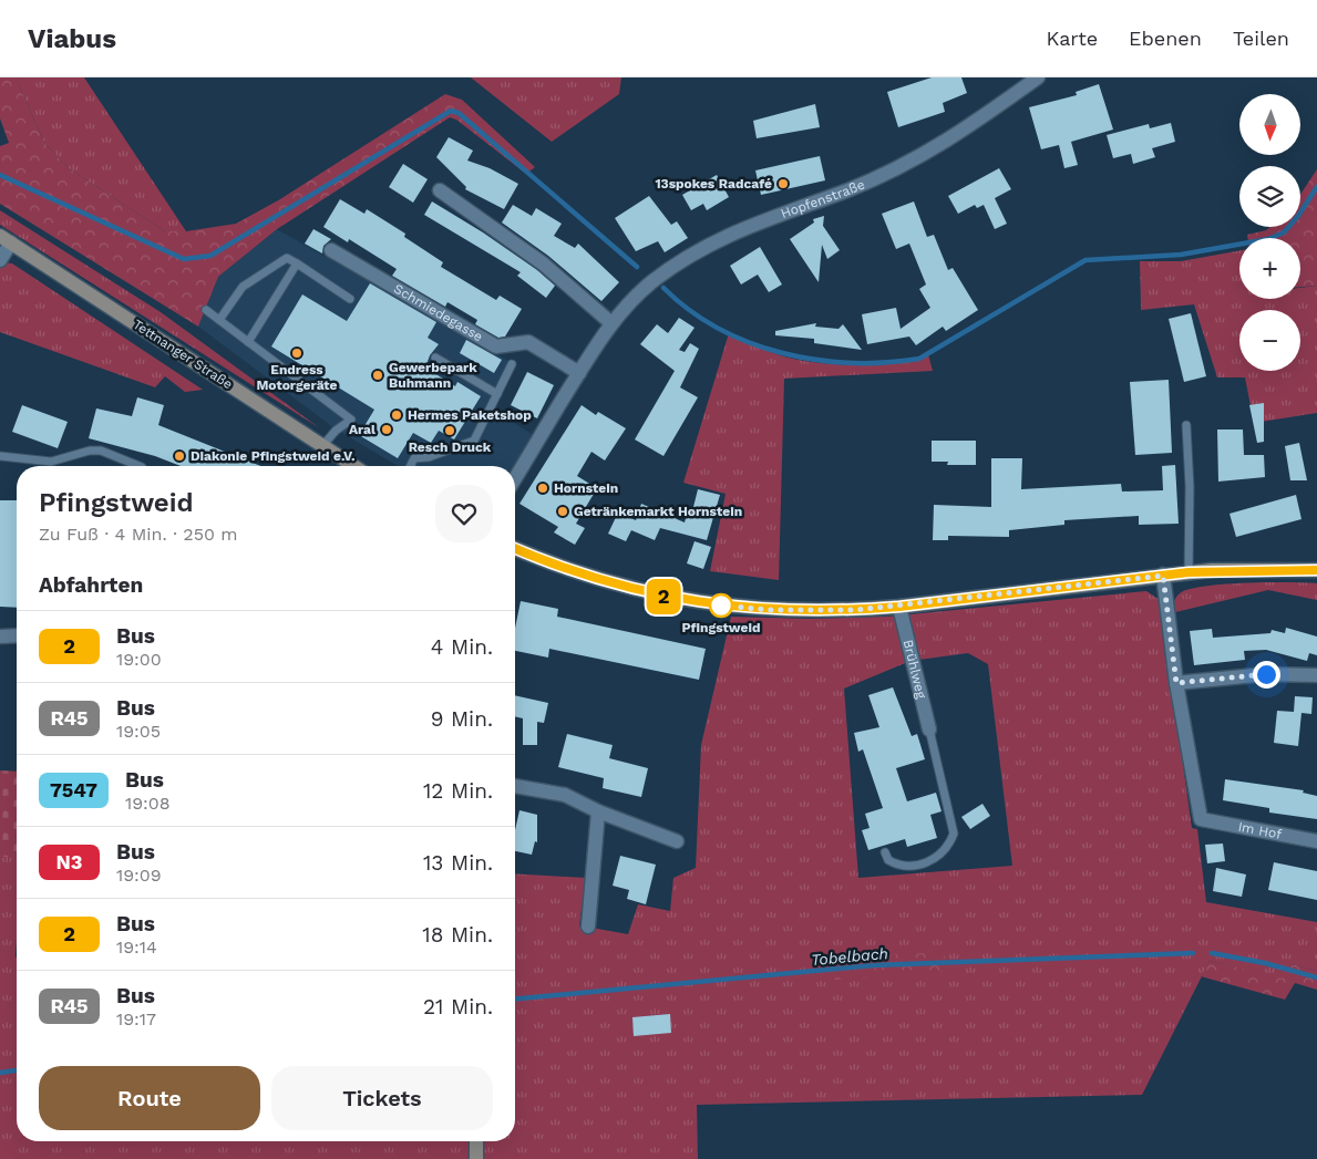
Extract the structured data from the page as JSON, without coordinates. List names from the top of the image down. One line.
{"streets":{"main road":["Tettnanger Straße"],"street":["Hopfenstraße","Schmiedegasse","Brühlweg","Im Hof"]},"crossings":[["Hopfenstraße","Schmiedegasse"]],"water":["Tobelbach"],"places":["13spokes Radcafé","Endress Motorgeräte","Gewerbepark Buhmann","Hermes Paketshop","Aral","Resch Druck","Diakonie Pfingstweid e.V.","Hornstein","Getränkemarkt Hornstein","Pfingstweid"],"lines":["bus line 2"],"north":"bottom","page":{"header":"Viabus","nav":["Karte","Ebenen","Teilen"],"on_map":"2","map_buttons":["+","−"],"heading":[["Pfingstweid","Zu Fuß · 4 Min. · 250 m"],"Abfahrten"],"list":[{"mark":"2","name":"Bus","note":"19:00","value":"4 Min."},{"mark":"R45","name":"Bus","note":"19:05","value":"9 Min."},{"mark":"7547","name":"Bus","note":"19:08","value":"12 Min."},{"mark":"N3","name":"Bus","note":"19:09","value":"13 Min."},{"mark":"2","name":"Bus","note":"19:14","value":"18 Min."},{"mark":"R45","name":"Bus","note":"19:17","value":"21 Min."}],"buttons":["Route","Tickets"]}}
